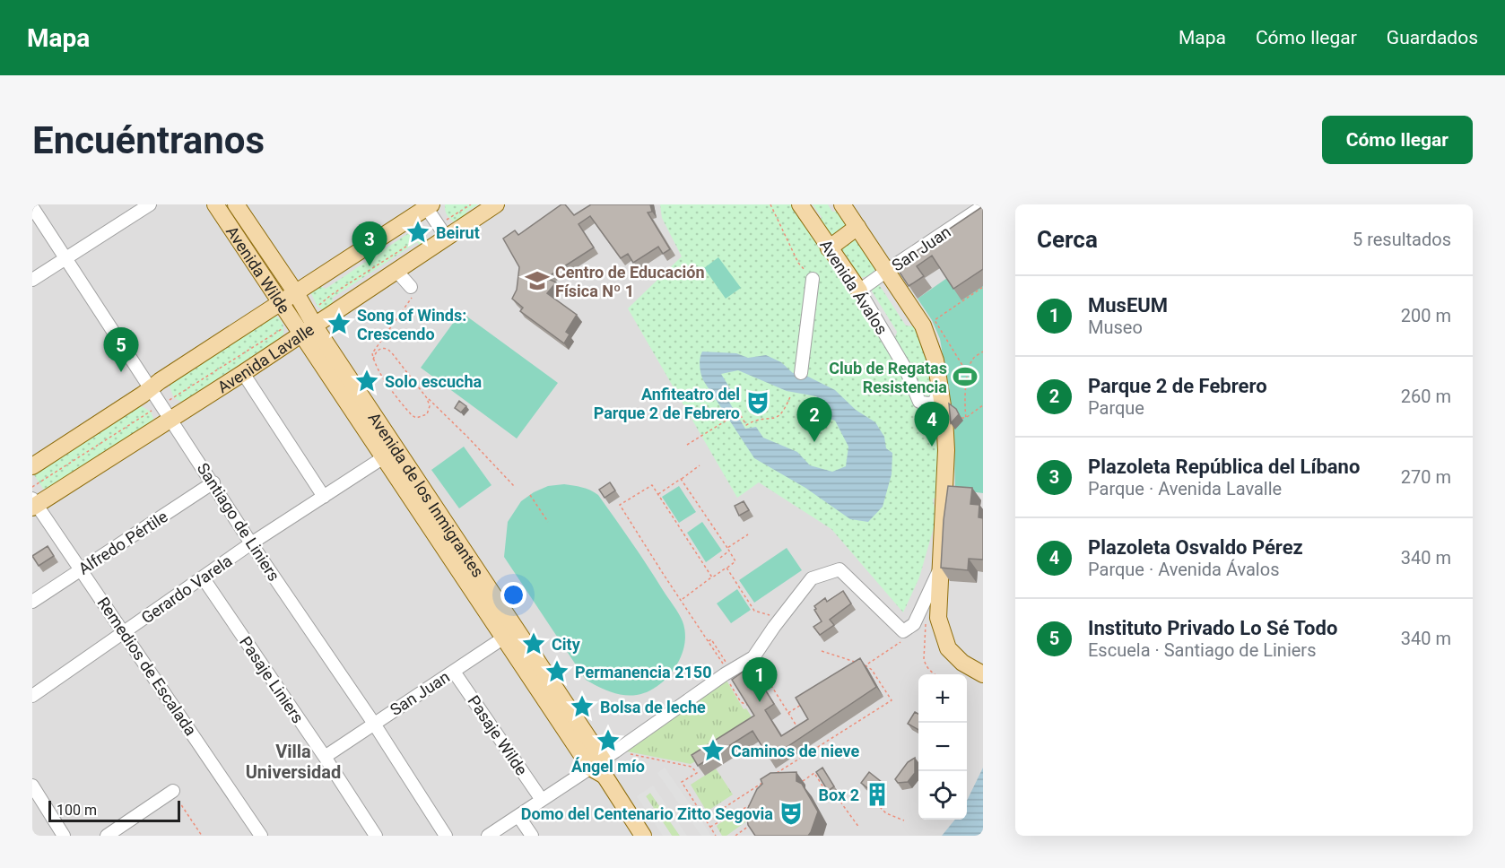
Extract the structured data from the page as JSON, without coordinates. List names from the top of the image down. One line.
{"streets":{"main road":["Avenida Wilde","Avenida Ávalos","Avenida Lavalle","Avenida de los Inmigrantes"],"street":["San Juan","Santiago de Liniers","Alfredo Pértile","Gerardo Varela","Remedios de Escalada","Pasaje Liniers","Pasaje Wilde"]},"crossings":[["San Juan","Avenida Ávalos"],["San Juan","Avenida de los Inmigrantes"],["San Juan","Santiago de Liniers"],["San Juan","Pasaje Liniers"],["San Juan","Pasaje Wilde"],["Avenida Wilde","Avenida Lavalle"],["Avenida Wilde","Avenida de los Inmigrantes"],["Avenida Lavalle","Avenida de los Inmigrantes"],["Avenida Lavalle","Santiago de Liniers"],["Avenida Lavalle","Remedios de Escalada"],["Avenida de los Inmigrantes","Gerardo Varela"],["Santiago de Liniers","Alfredo Pértile"],["Santiago de Liniers","Gerardo Varela"],["Alfredo Pértile","Remedios de Escalada"],["Gerardo Varela","Remedios de Escalada"],["Gerardo Varela","Pasaje Liniers"]],"districts":["Villa Universidad"],"places":{"place":["Beirut","Song of Winds: Crescendo","Solo escucha","City","Permanencia 2150","Bolsa de leche","Ángel mío","Caminos de nieve"],"school or university":["Centro de Educación Física Nº 1"],"sports":["Club de Regatas Resistencia"],"theatre":["Anfiteatro del Parque 2 de Febrero","Domo del Centenario Zitto Segovia"],"building":["Box 2"]},"scale_bar":"100 m","page":{"header":"Mapa","nav":["Mapa","Cómo llegar","Guardados"],"buttons":"Cómo llegar","title":"Encuéntranos","heading":["Cerca","5 resultados"],"pins":["3","5","2","4","1"],"list":[{"mark":"1","name":"MusEUM","note":"Museo","value":"200 m"},{"mark":"2","name":"Parque 2 de Febrero","note":"Parque","value":"260 m"},{"mark":"3","name":"Plazoleta República del Líbano","note":"Parque · Avenida Lavalle","value":"270 m"},{"mark":"4","name":"Plazoleta Osvaldo Pérez","note":"Parque · Avenida Ávalos","value":"340 m"},{"mark":"5","name":"Instituto Privado Lo Sé Todo","note":"Escuela · Santiago de Liniers","value":"340 m"}],"map_buttons":["+","−"],"scale":"100 m"}}
